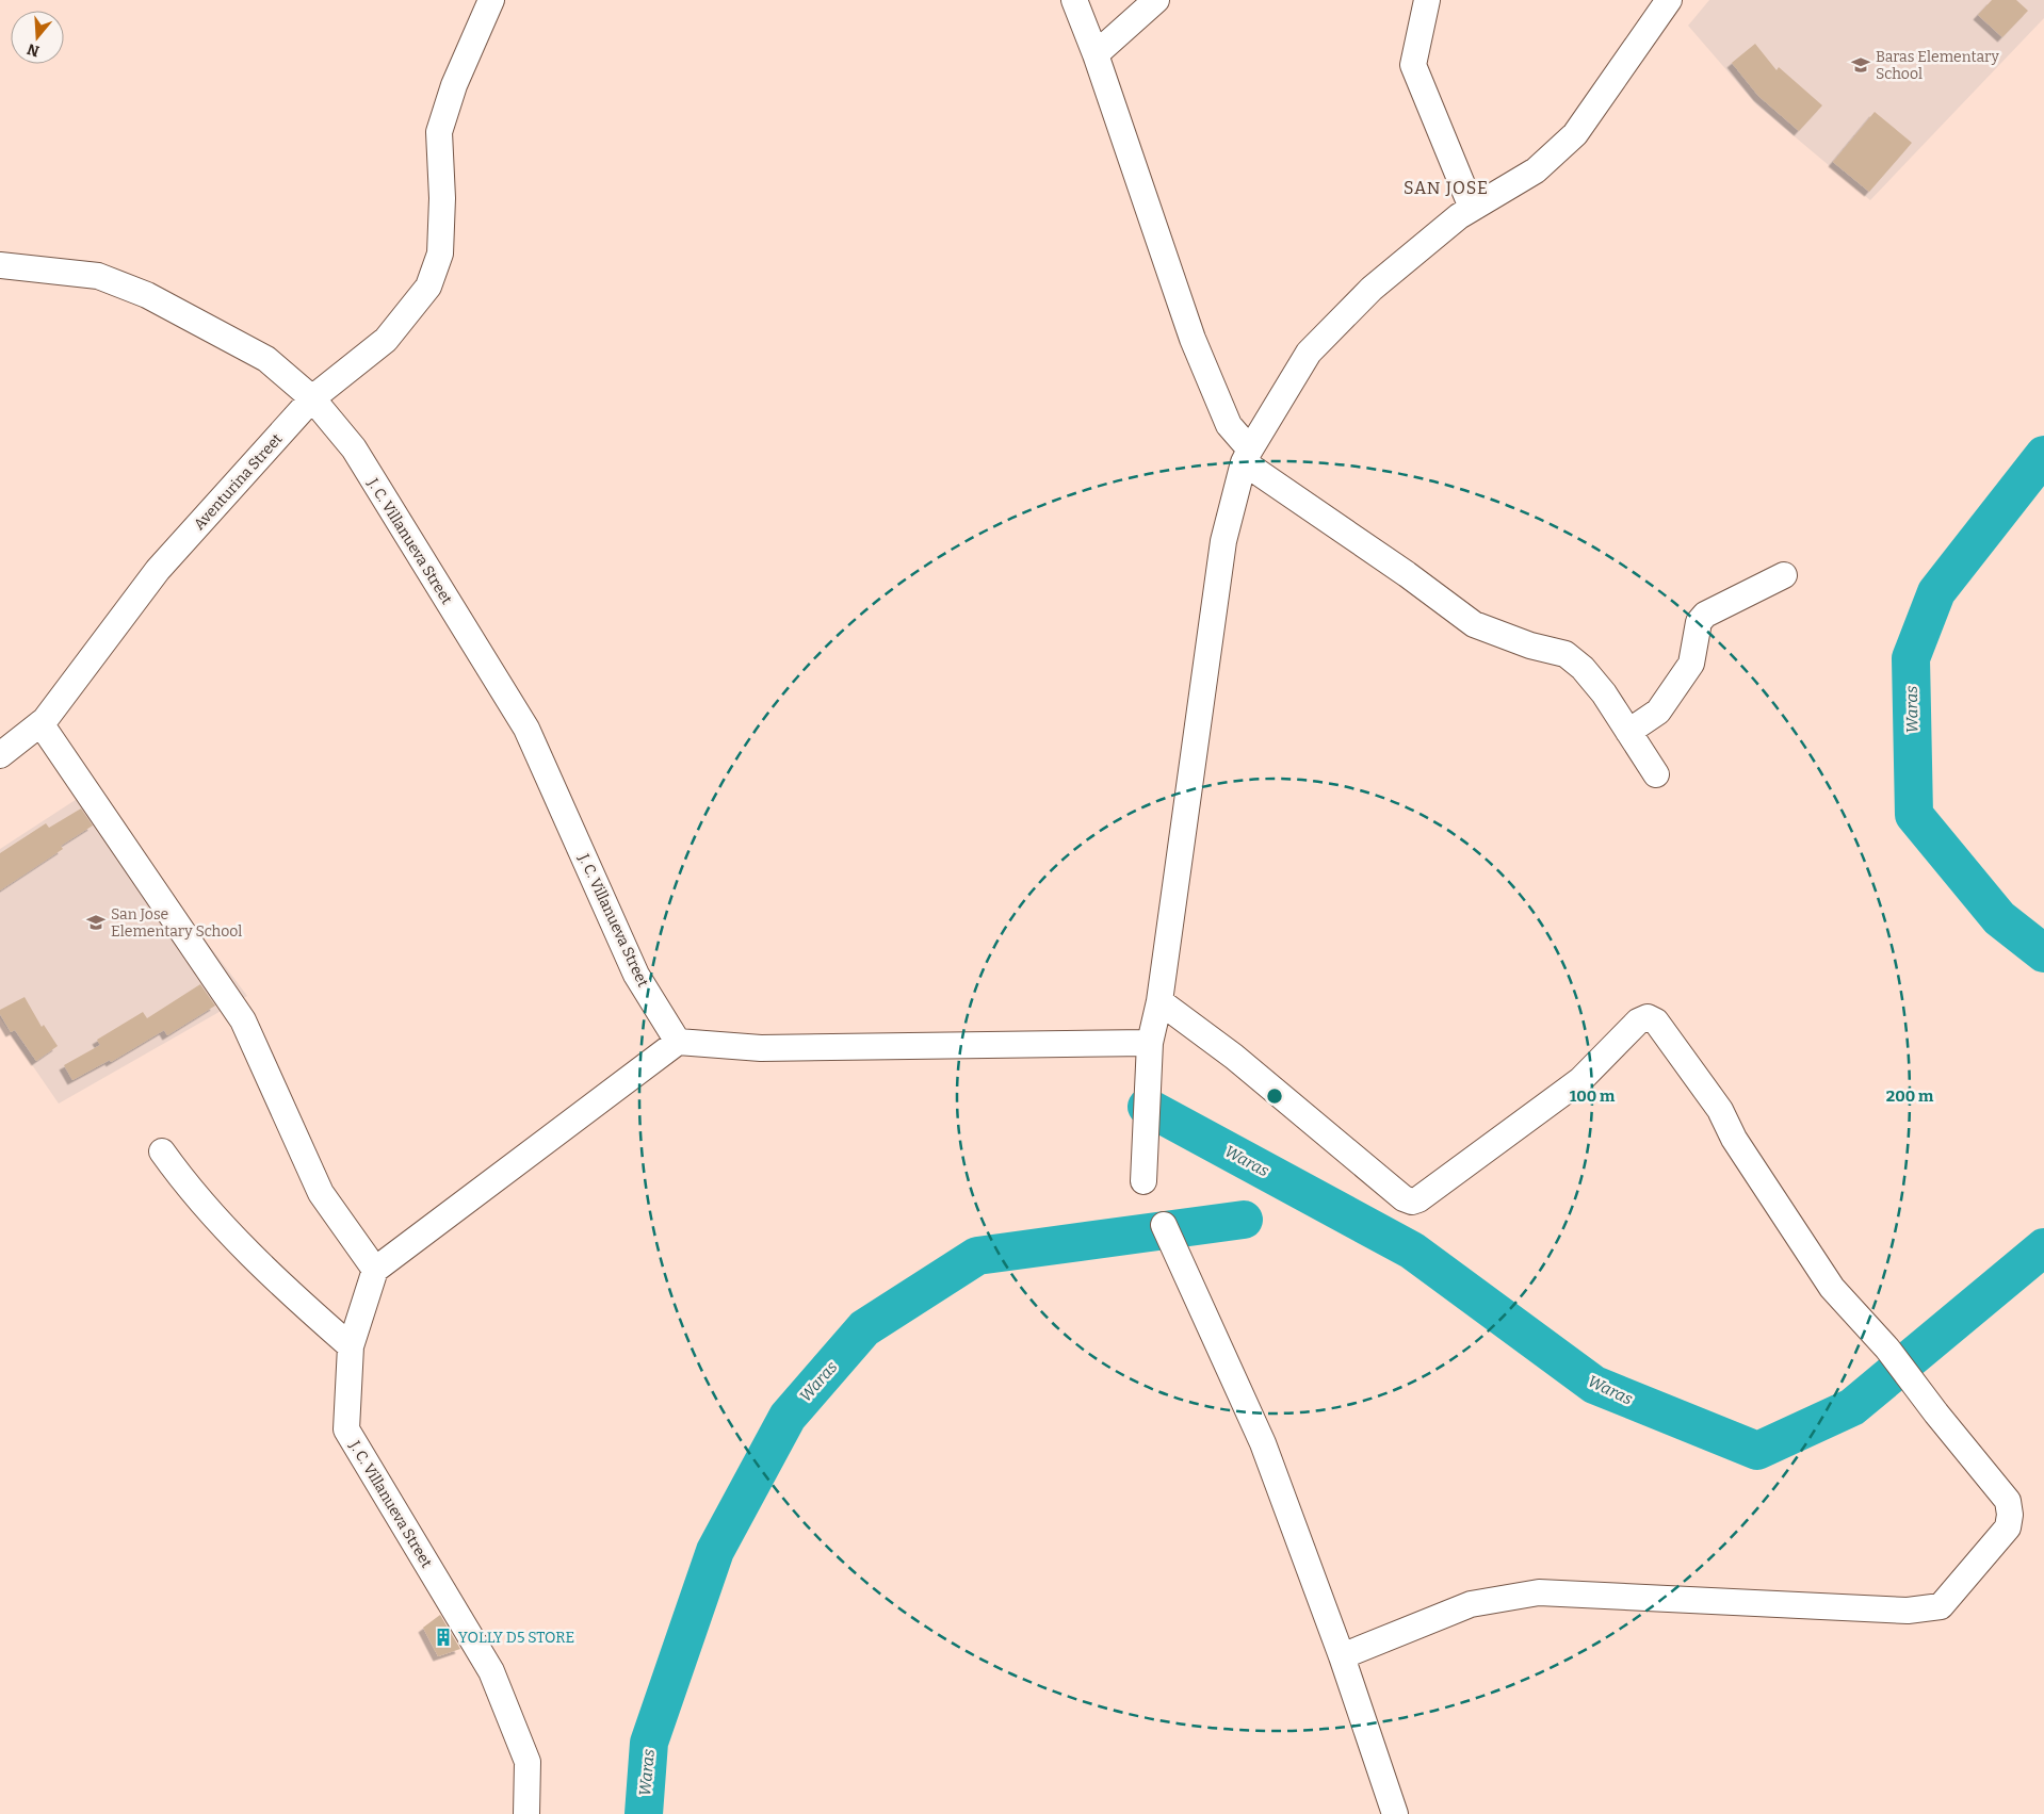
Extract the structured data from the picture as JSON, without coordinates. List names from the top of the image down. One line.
{"streets":{"street":["Aventurina Street","J. C. Villanueva Street"]},"crossings":[["Aventurina Street","J. C. Villanueva Street"]],"districts":["SAN JOSE"],"water":["Waras"],"places":{"school or university":["Baras Elementary School","San Jose Elementary School"],"building":["YOLLY D5 STORE"]},"north":"bottom","rings":["100 m","200 m"]}
